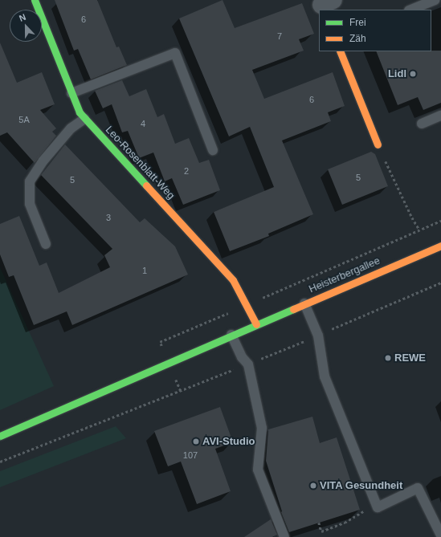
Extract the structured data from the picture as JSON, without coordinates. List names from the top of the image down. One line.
{"streets":{"street":["Leo-Rosenblatt-Weg","Heisterbergallee"]},"crossings":[["Leo-Rosenblatt-Weg","Heisterbergallee"]],"places":["Lidl","REWE","AVI-Studio","VITA Gesundheit"],"house_numbers":["6","7","6","5A","4","2","5","5","3","1","107"],"legend":["Frei","Zäh"],"north":"top"}
